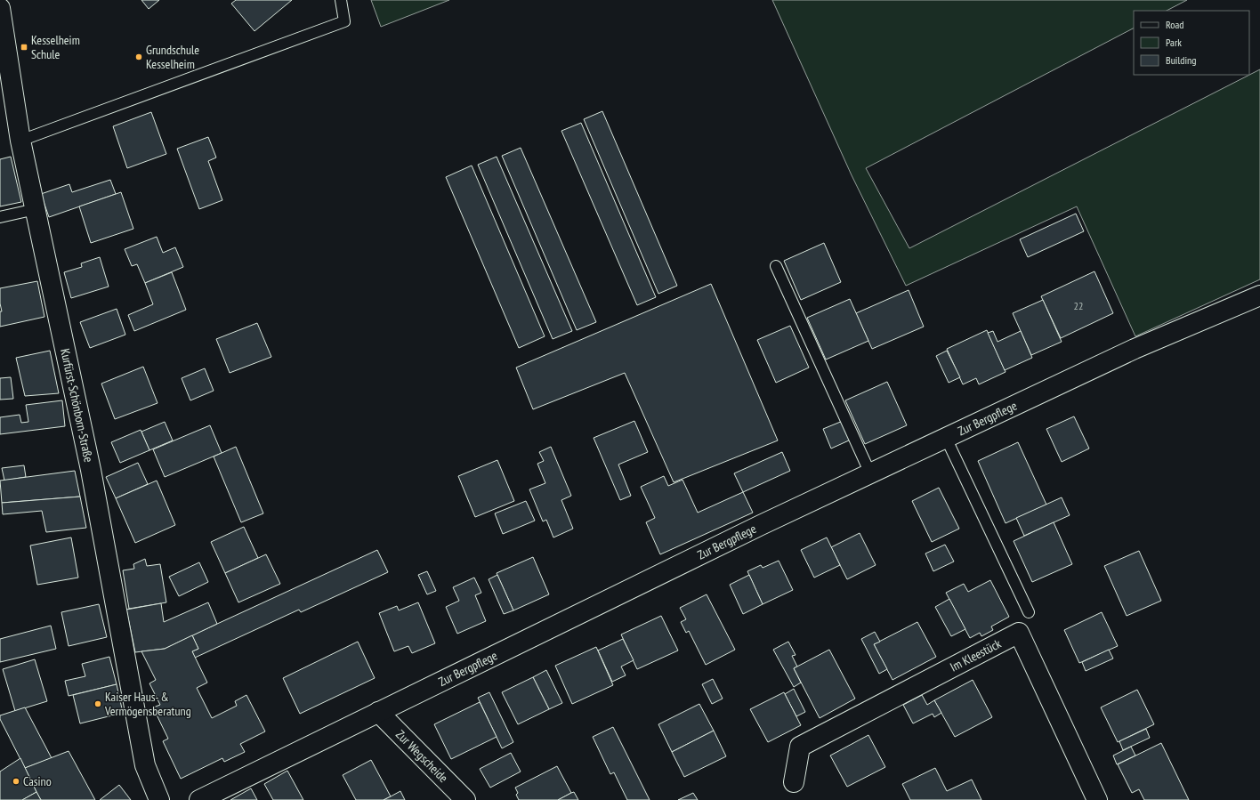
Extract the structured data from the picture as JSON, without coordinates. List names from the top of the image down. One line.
{"streets":{"street":["Kurfürst-Schönborn-Straße","Zur Bergpflege","Im Kleestück","Zur Wegscheide"]},"crossings":[["Zur Bergpflege","Zur Wegscheide"]],"places":{"transit":["Kesselheim Schule"],"other":["Grundschule Kesselheim","Kaiser Haus- & Vermögensberatung","Casino"]},"house_numbers":["22"],"legend":["Road","Park","Building"]}
